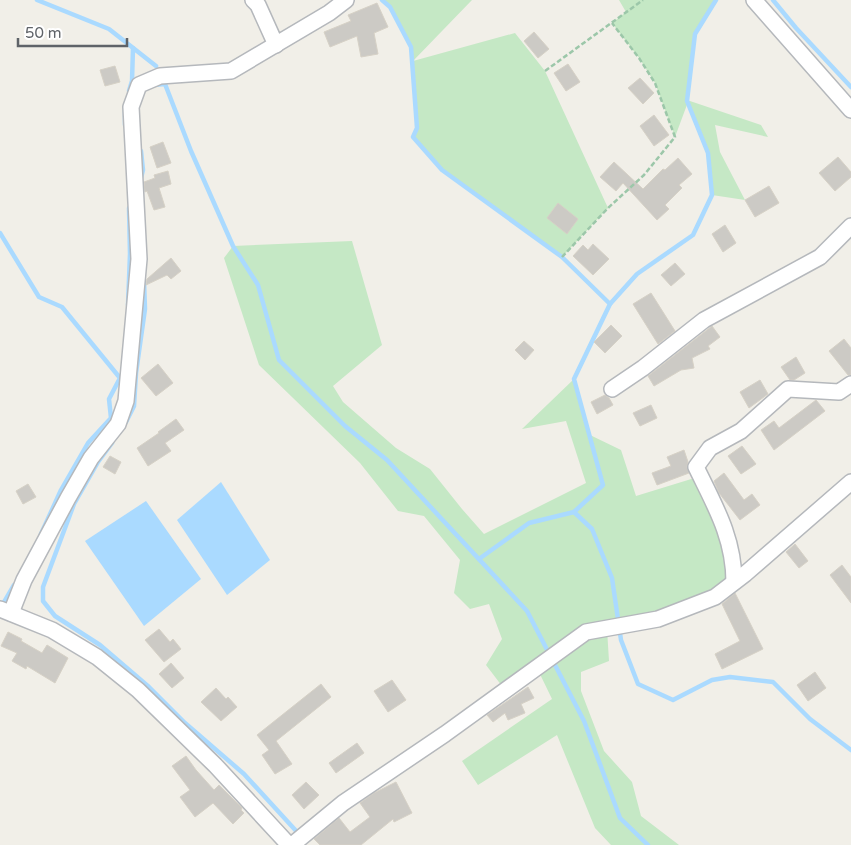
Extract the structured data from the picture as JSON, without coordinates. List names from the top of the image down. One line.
{"scale_bar":"50 m"}
